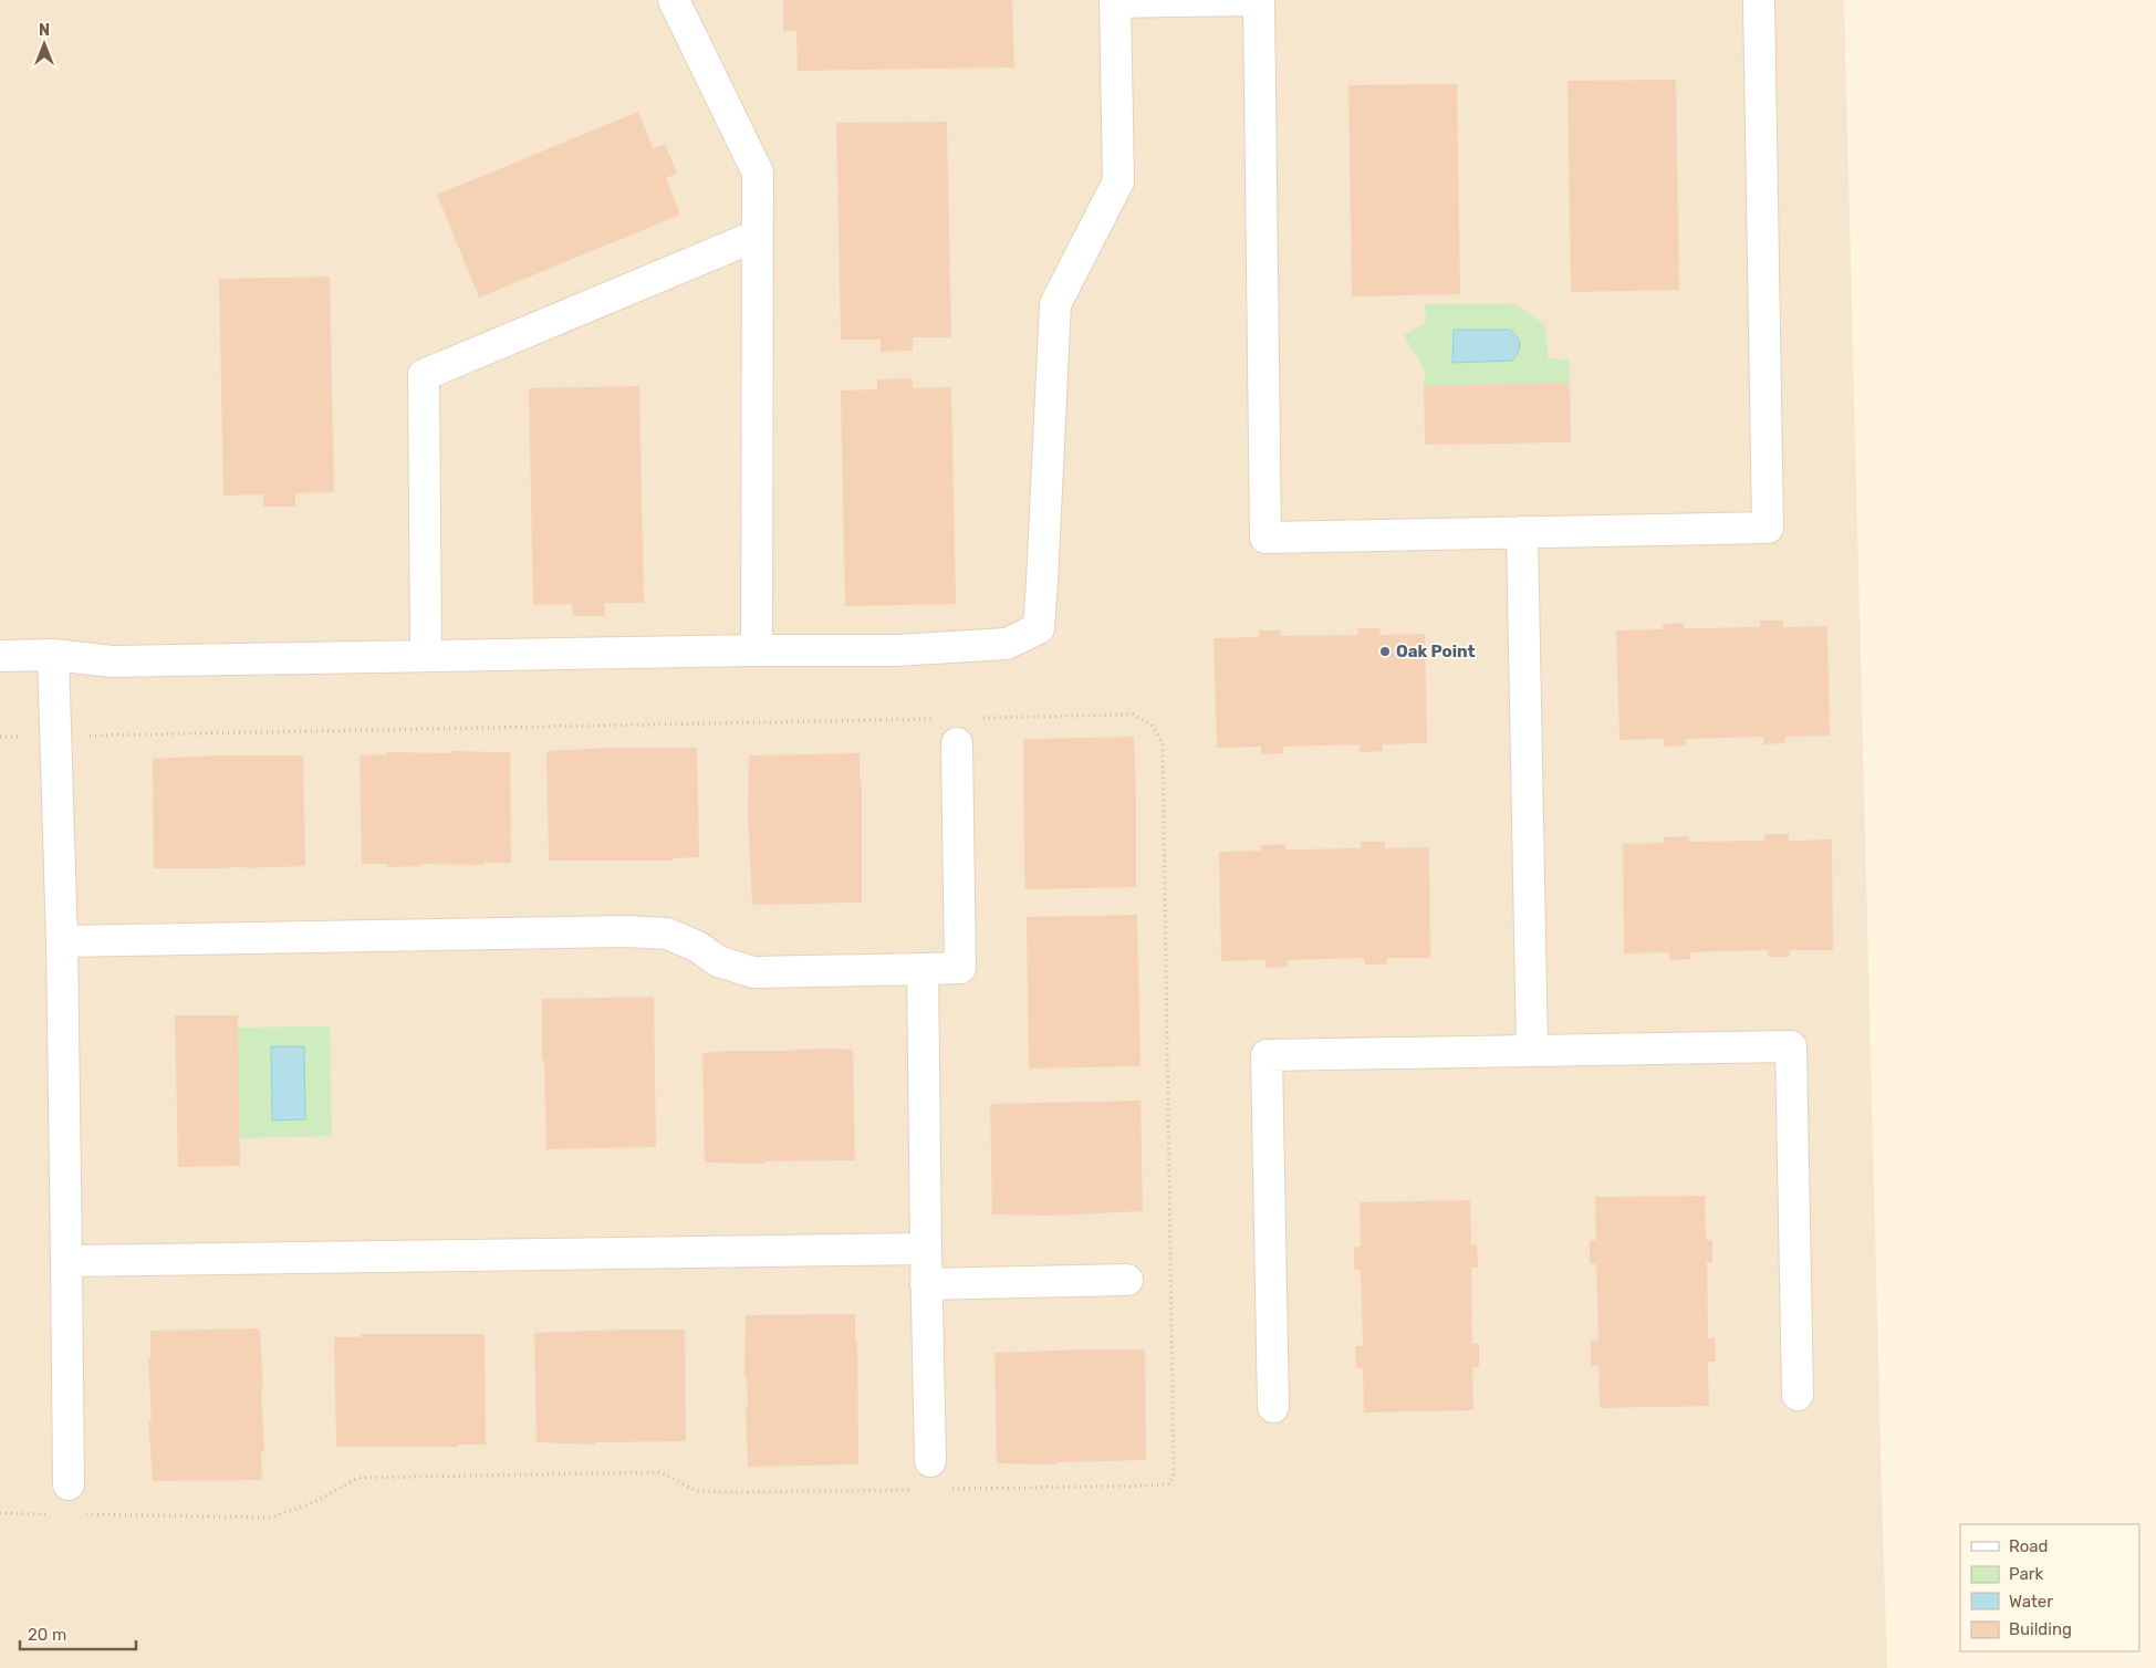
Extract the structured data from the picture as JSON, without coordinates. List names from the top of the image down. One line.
{"places":["Oak Point"],"legend":["Road","Park","Water","Building"],"scale_bar":"20 m","north":"top"}
